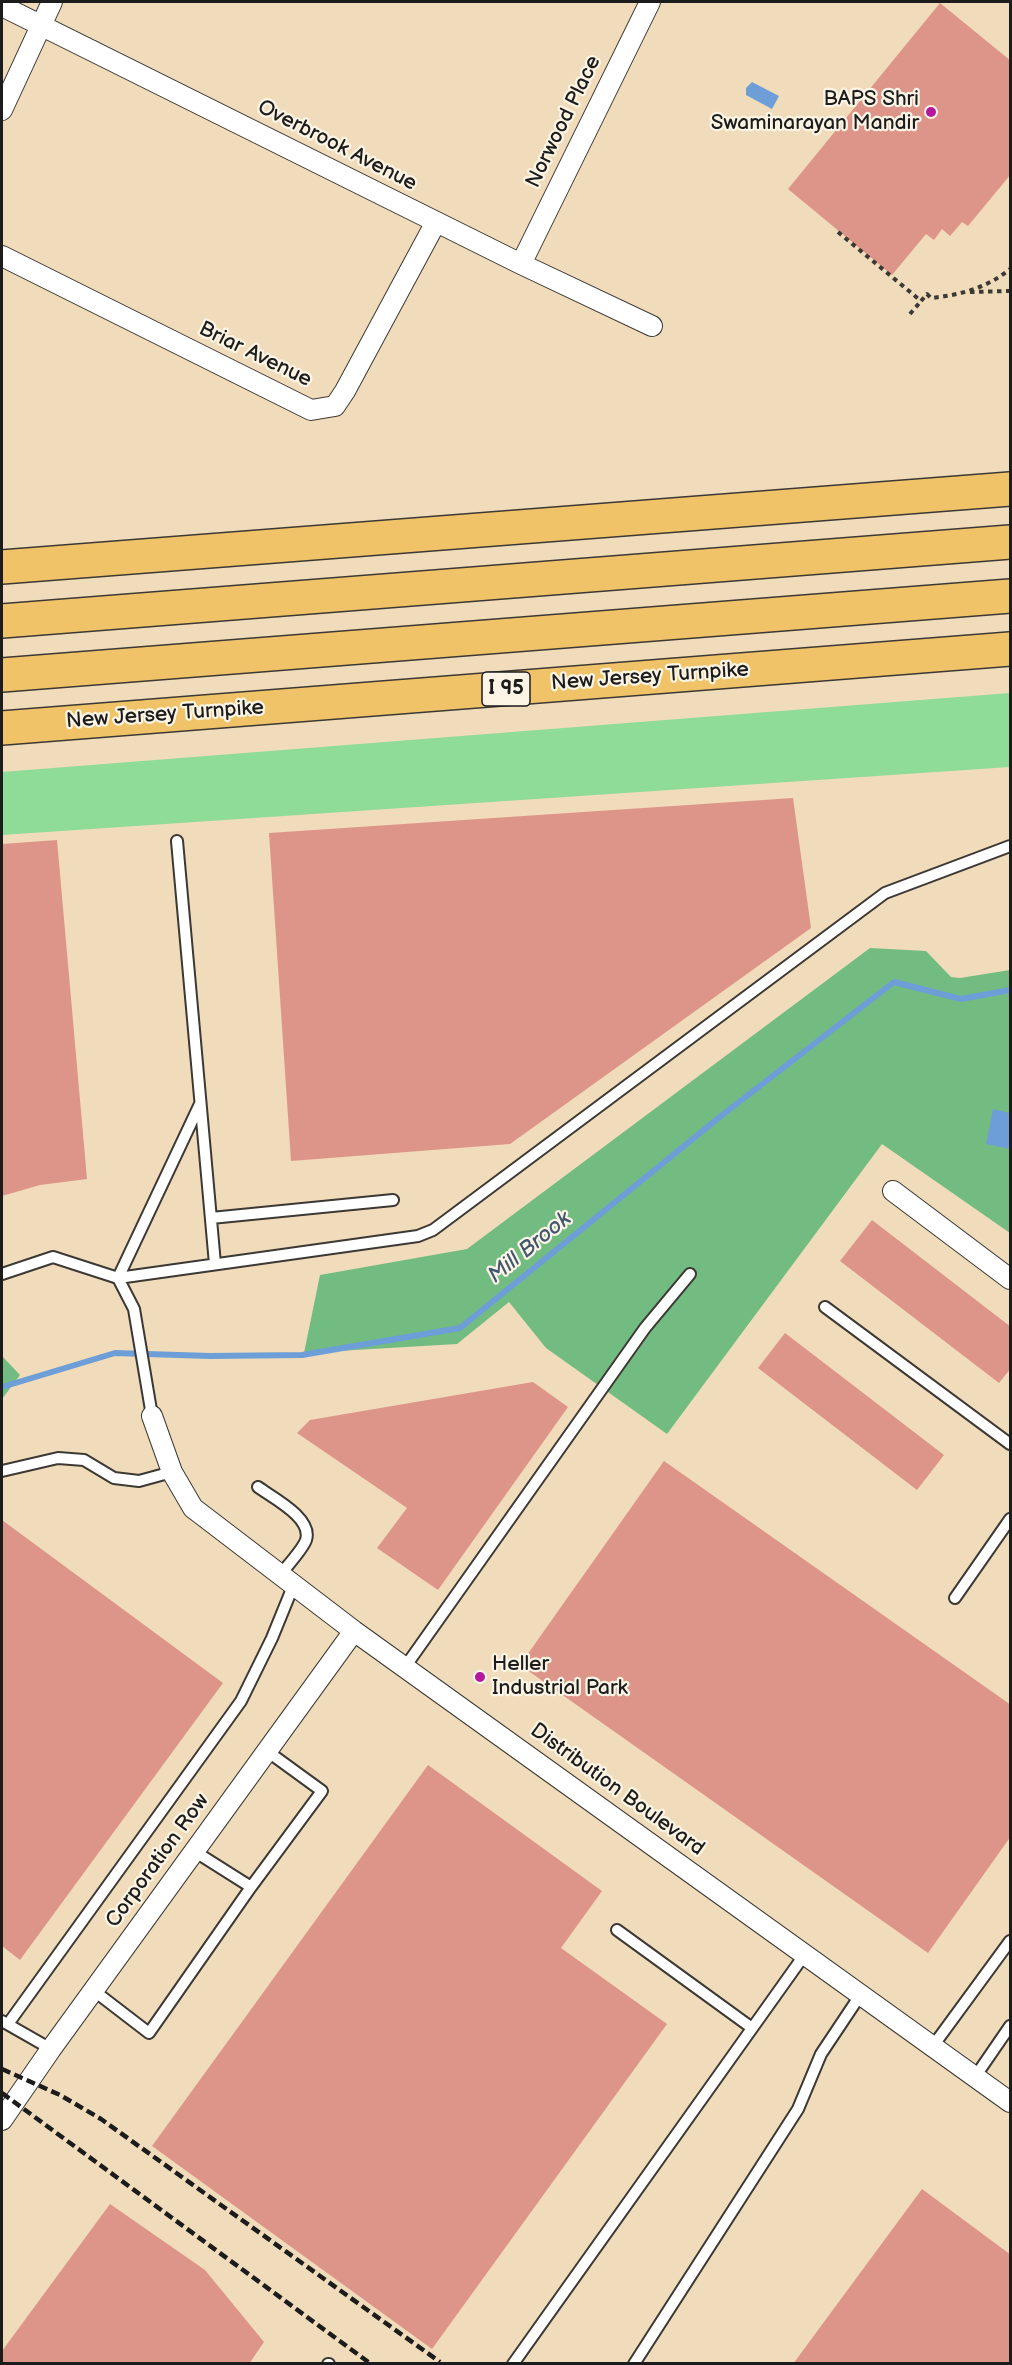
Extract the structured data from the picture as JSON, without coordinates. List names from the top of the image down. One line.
{"streets":{"highway":["New Jersey Turnpike","I 95"],"street":["Norwood Place","Overbrook Avenue","Briar Avenue","Distribution Boulevard","Corporation Row"]},"crossings":[["Norwood Place","Overbrook Avenue"],["Overbrook Avenue","Briar Avenue"],["Distribution Boulevard","Corporation Row"]],"water":["Mill Brook"],"places":["BAPS Shri Swaminarayan Mandir","Heller Industrial Park"]}
